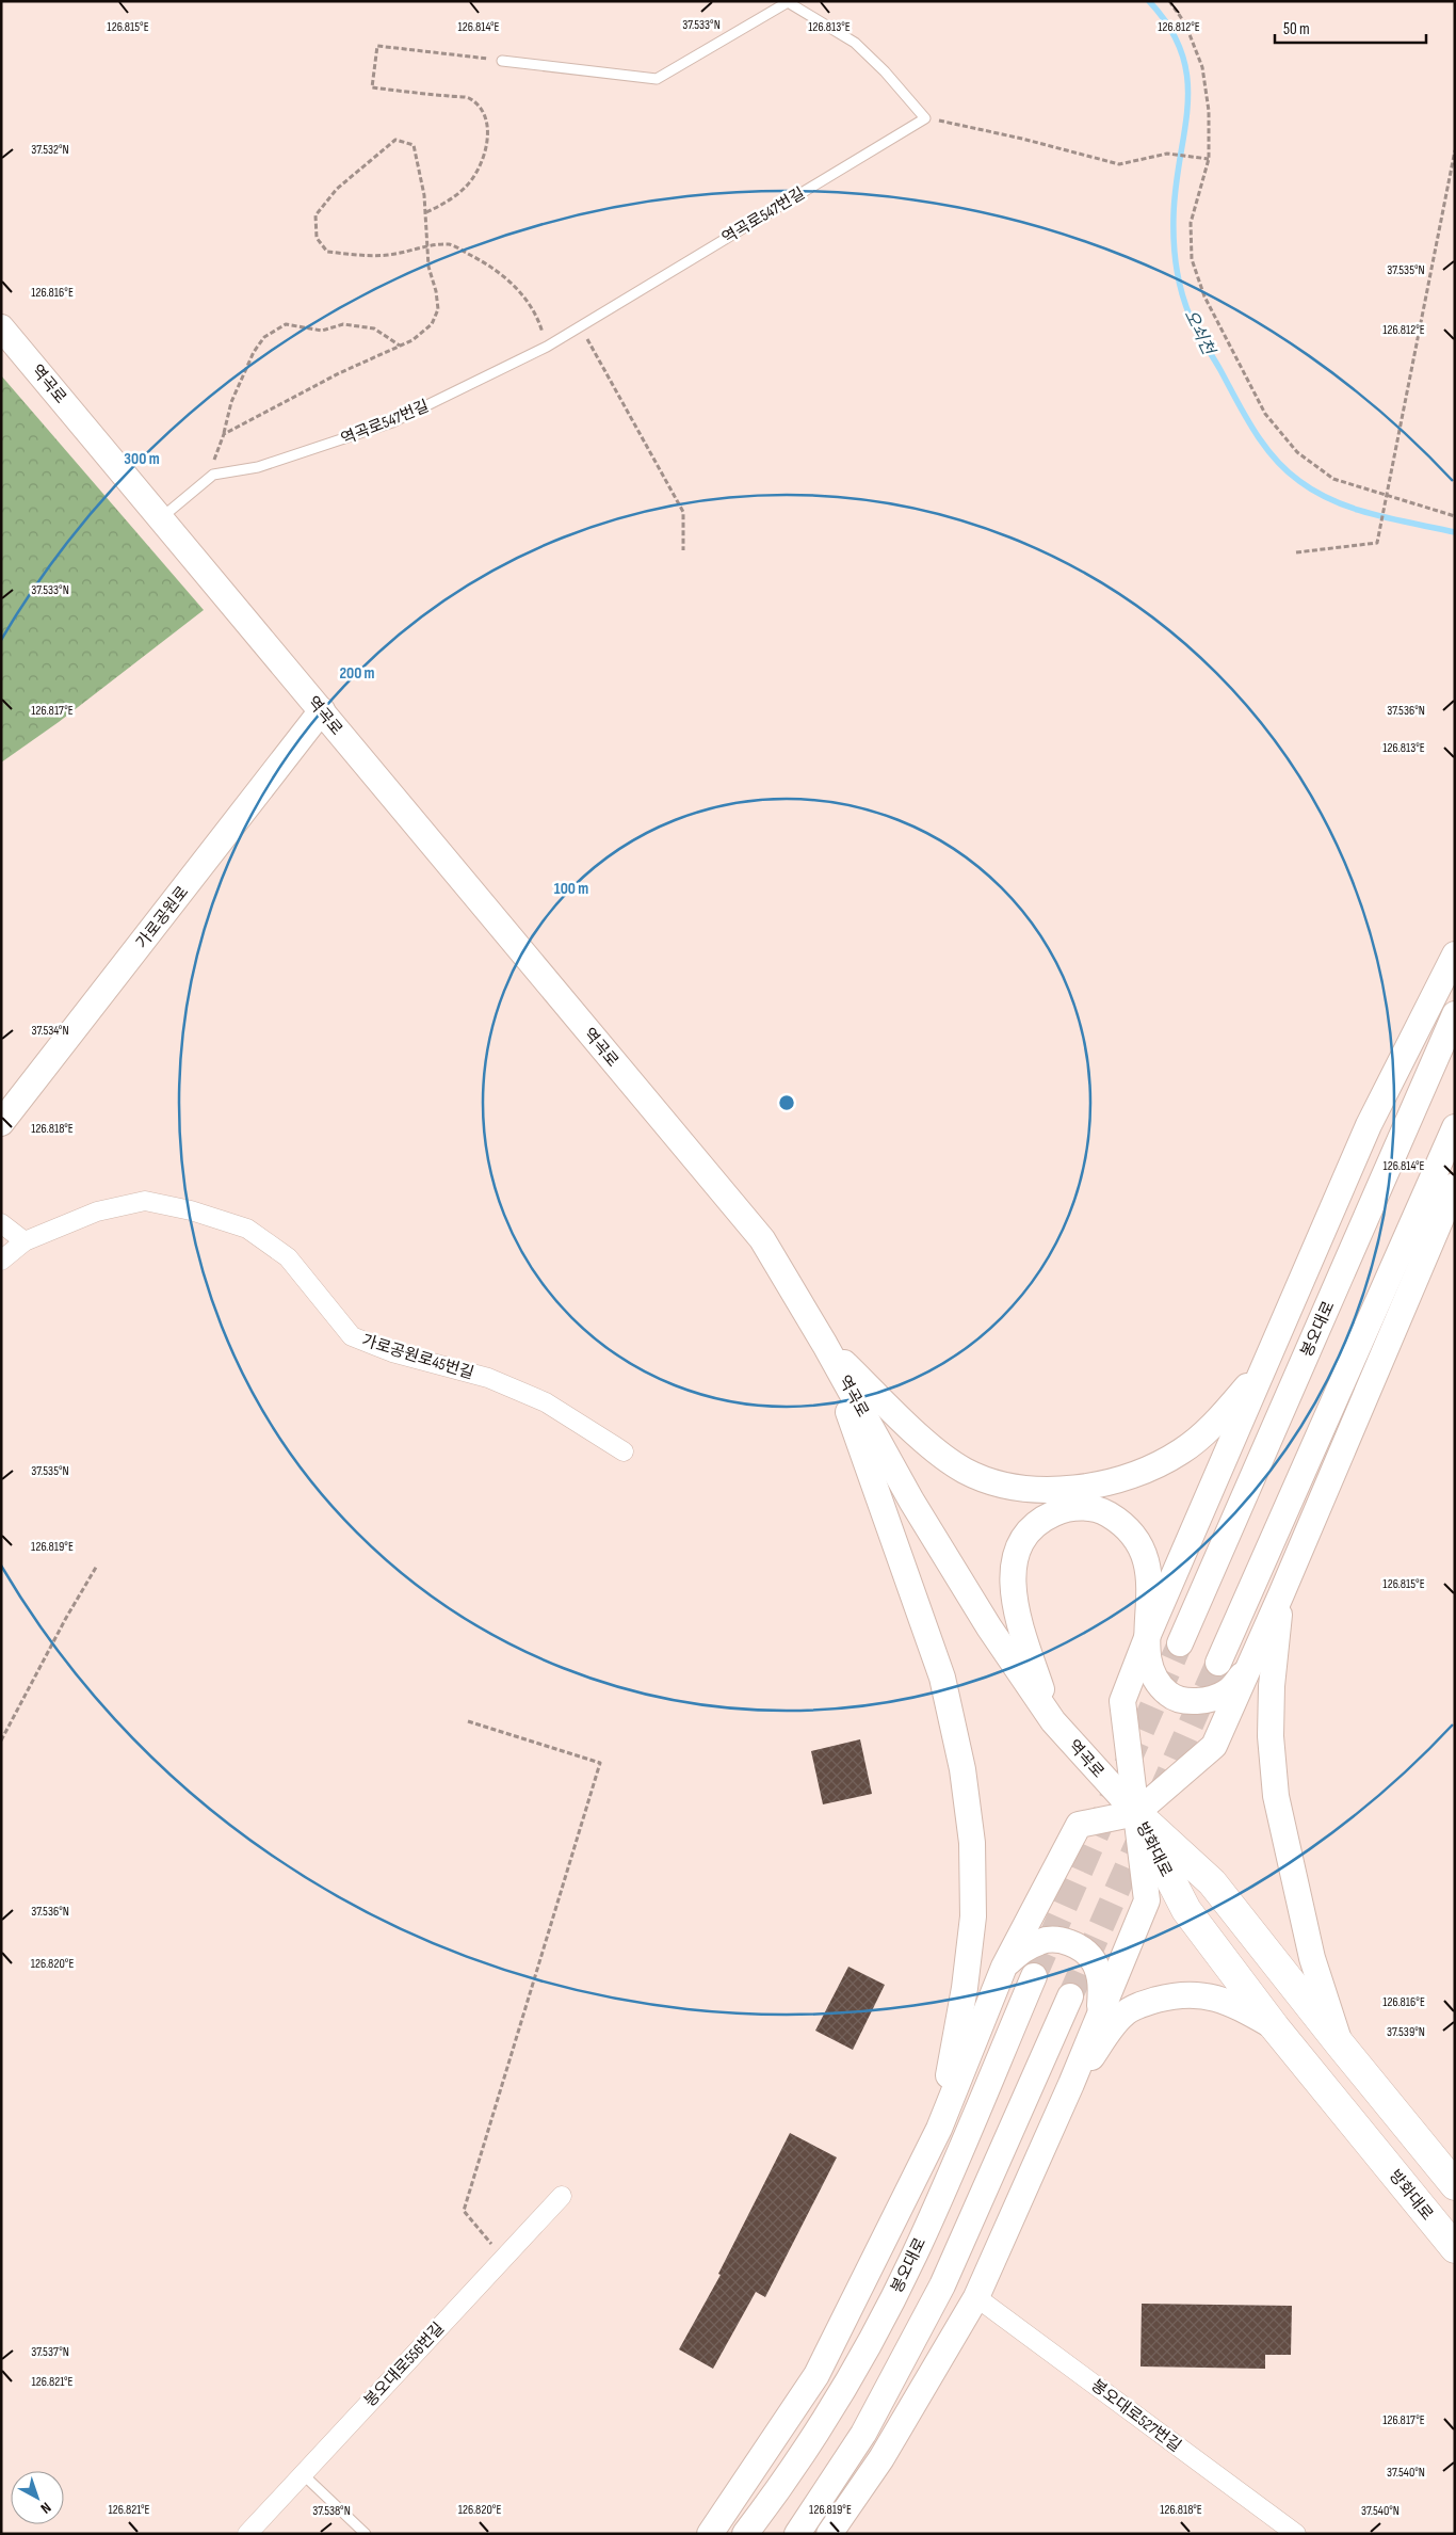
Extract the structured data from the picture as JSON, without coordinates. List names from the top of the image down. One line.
{"streets":{"main road":["방화대로"],"street":["역곡로","가로공원로","봉오대로","가로공원로45번길","봉오대로556번길","봉오대로527번길"],"lane":["역곡로547번길"]},"crossings":[["역곡로","가로공원로"],["역곡로","방화대로"]],"water":["오쇠천"],"scale_bar":"50 m","north":"bottom right","coordinates":["37.533°N","126.813°E","126.812°E","126.815°E","126.814°E","37.532°N","37.535°N","126.816°E","126.817°E","37.536°N","37.534°N","126.818°E","126.819°E","126.820°E","37.539°N","37.537°N","126.821°E","37.540°N","37.538°N"],"rings":["300 m","200 m","100 m"]}
